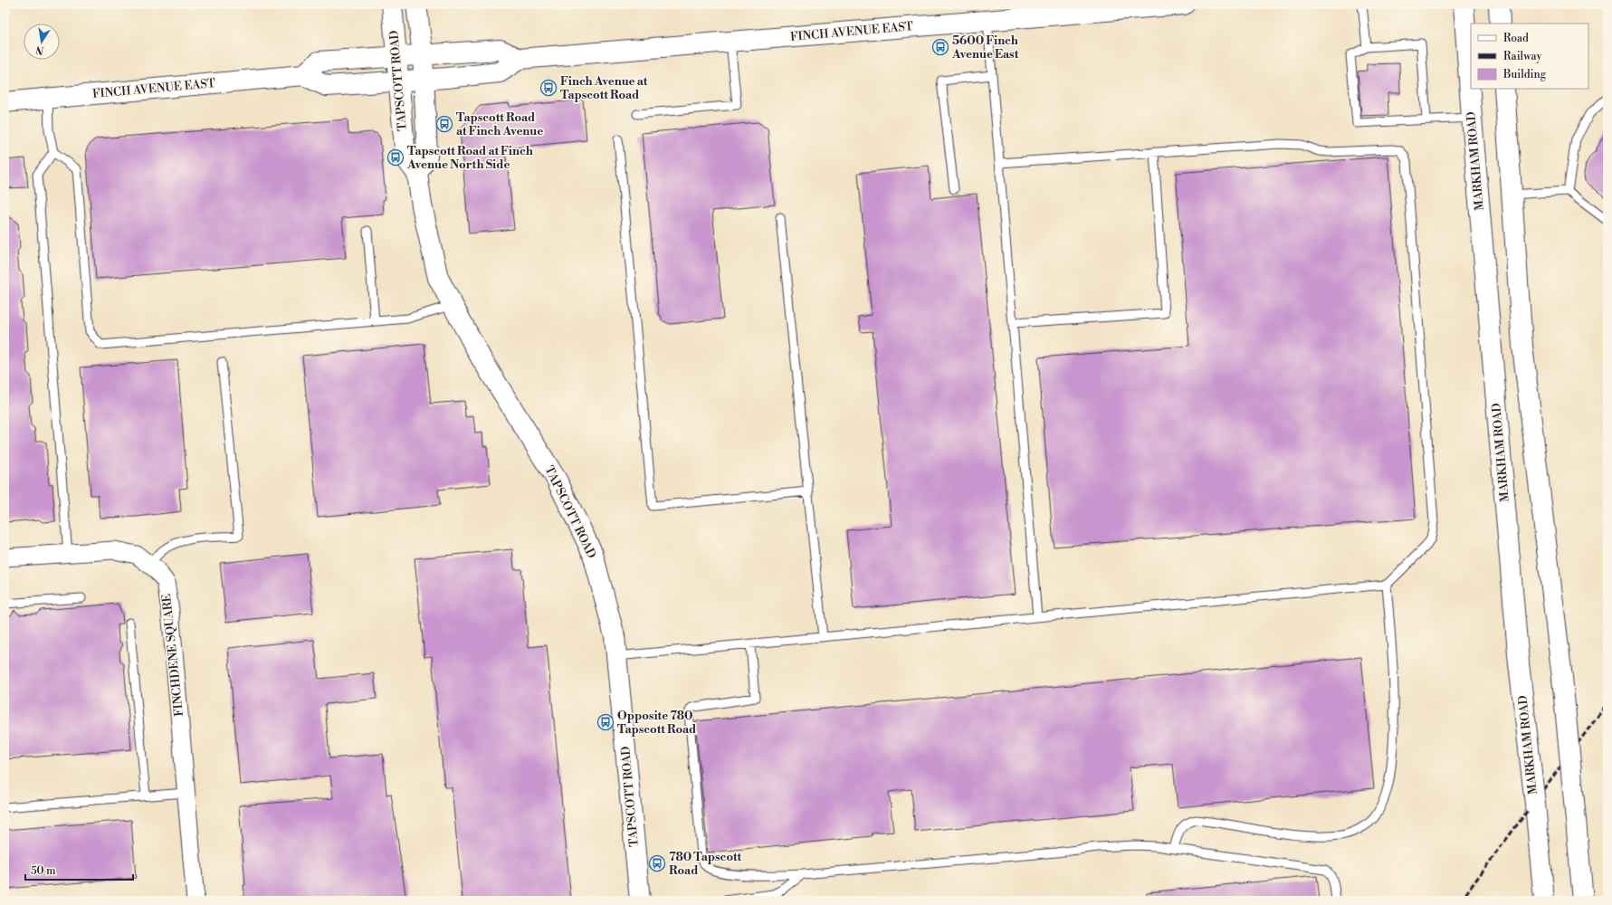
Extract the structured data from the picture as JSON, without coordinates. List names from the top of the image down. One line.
{"streets":{"main road":["FINCH AVENUE EAST","TAPSCOTT ROAD","MARKHAM ROAD"],"street":["FINCHDENE SQUARE"]},"crossings":[["FINCH AVENUE EAST","TAPSCOTT ROAD"]],"places":{"bus stop":["5600 Finch Avenue East","Finch Avenue at Tapscott Road","Tapscott Road at Finch Avenue","Tapscott Road at Finch Avenue North Side","Opposite 780 Tapscott Road","780 Tapscott Road"]},"legend":["Road","Railway","Building"],"scale_bar":"50 m","north":"bottom"}
